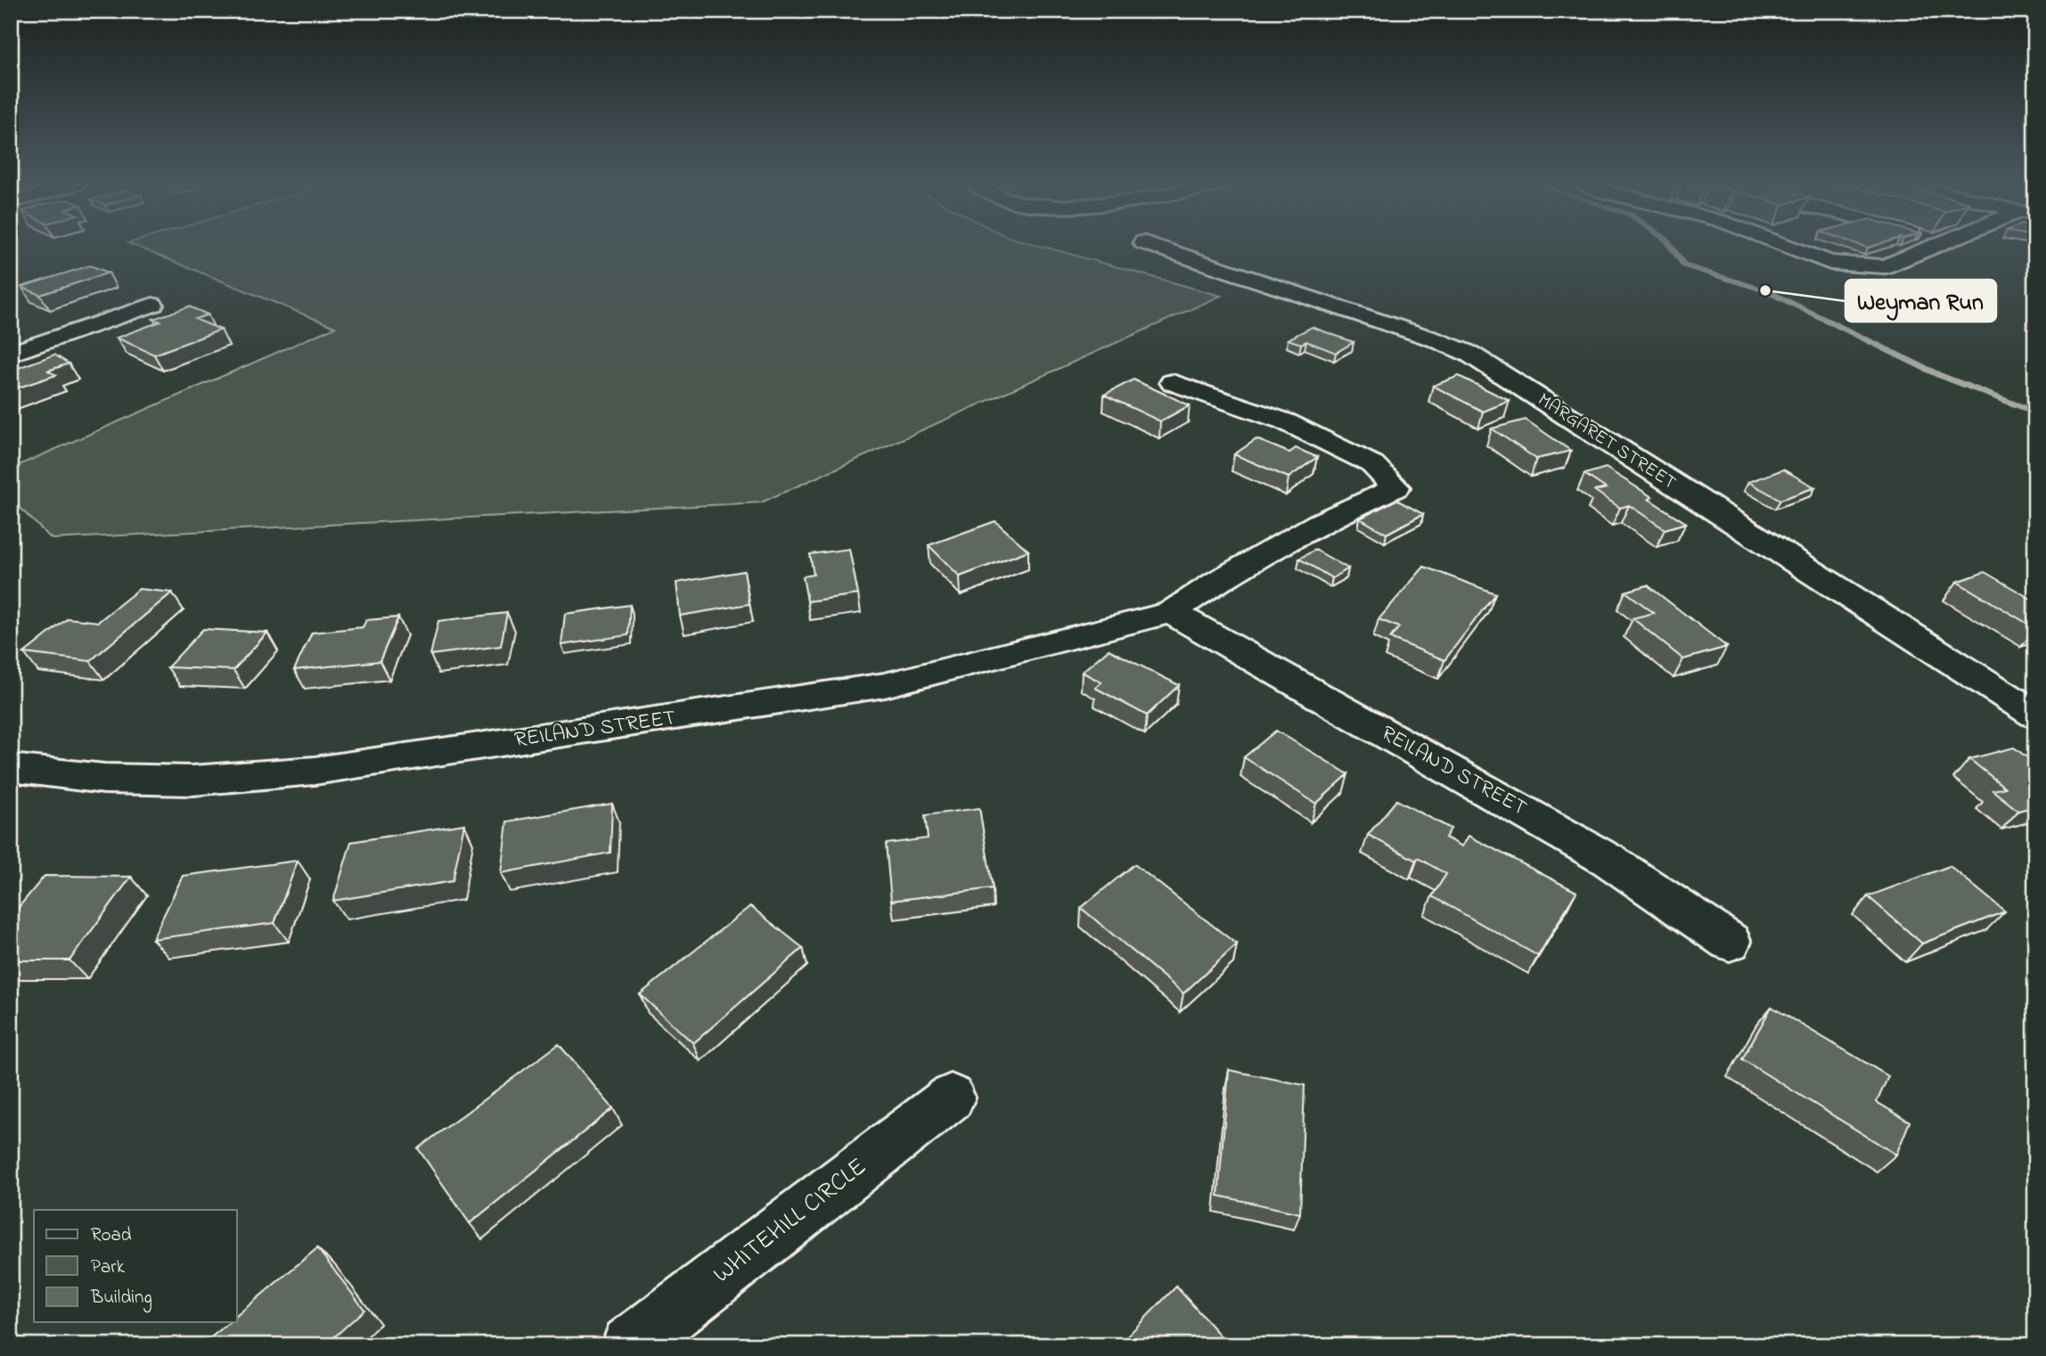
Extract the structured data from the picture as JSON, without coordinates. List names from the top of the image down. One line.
{"streets":{"street":["MARGARET STREET","REILAND STREET","WHITEHILL CIRCLE"]},"places":["Weyman Run"],"legend":["Road","Park","Building"]}
